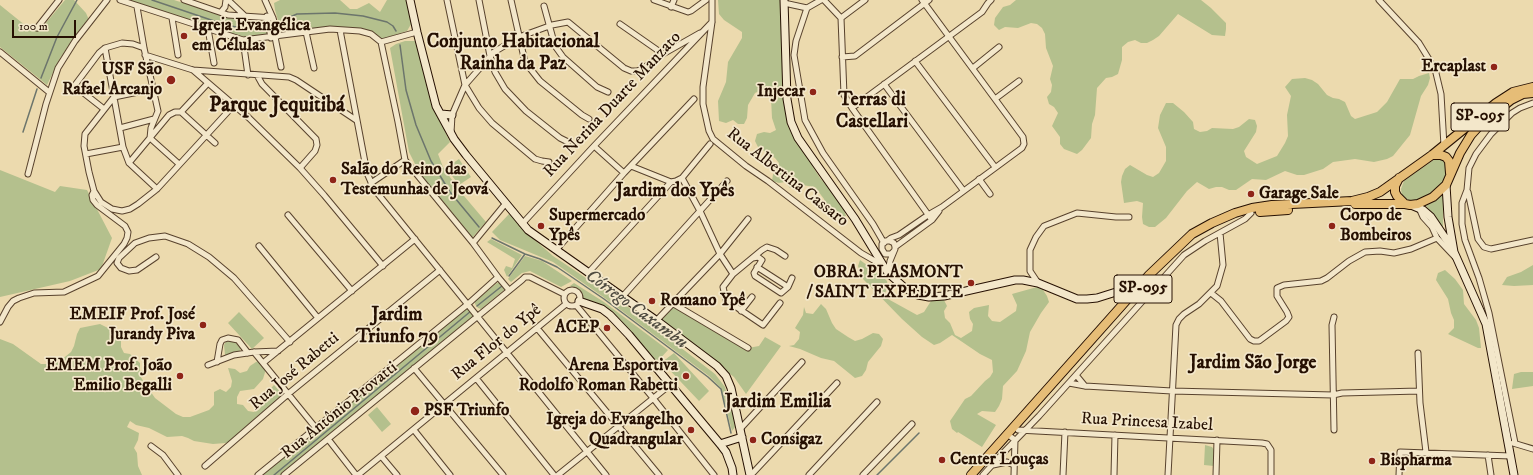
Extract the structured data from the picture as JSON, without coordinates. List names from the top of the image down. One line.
{"streets":{"main road":["SP-095"],"street":["Rua Nerina Duarte Manzato","Rua Albertina Cassaro","Rua Flor do Ypê","Rua José Rabetti","Rua Antônio Provatti","Rua Princesa Izabel"]},"crossings":[["Rua Nerina Duarte Manzato","Rua Albertina Cassaro"],["SP-095","Rua Princesa Izabel"],["Rua Flor do Ypê","Rua Antônio Provatti"]],"districts":["Conjunto Habitacional Rainha da Paz","Terras di Castellari","Parque Jequitibá","Jardim dos Ypês","Jardim Triunfo 79","Jardim São Jorge","Jardim Emilia"],"water":["Córrego Caxambu"],"places":["Igreja Evangélica em Células","Ercaplast","USF São Rafael Arcanjo","Injecar","Salão do Reino das Testemunhas de Jeová","Garage Sale","Supermercado Ypês","Corpo de Bombeiros","OBRA: PLASMONT / SAINT EXPEDITE","Romano Ypê","EMEIF Prof. José Jurandy Piva","ACEP","EMEM Prof. João Emilio Begalli","Arena Esportiva Rodolfo Roman Rabetti","PSF Triunfo","Igreja do Evangelho Quadrangular","Consigaz","Center Louças","Bispharma"],"scale_bar":"100 m"}
